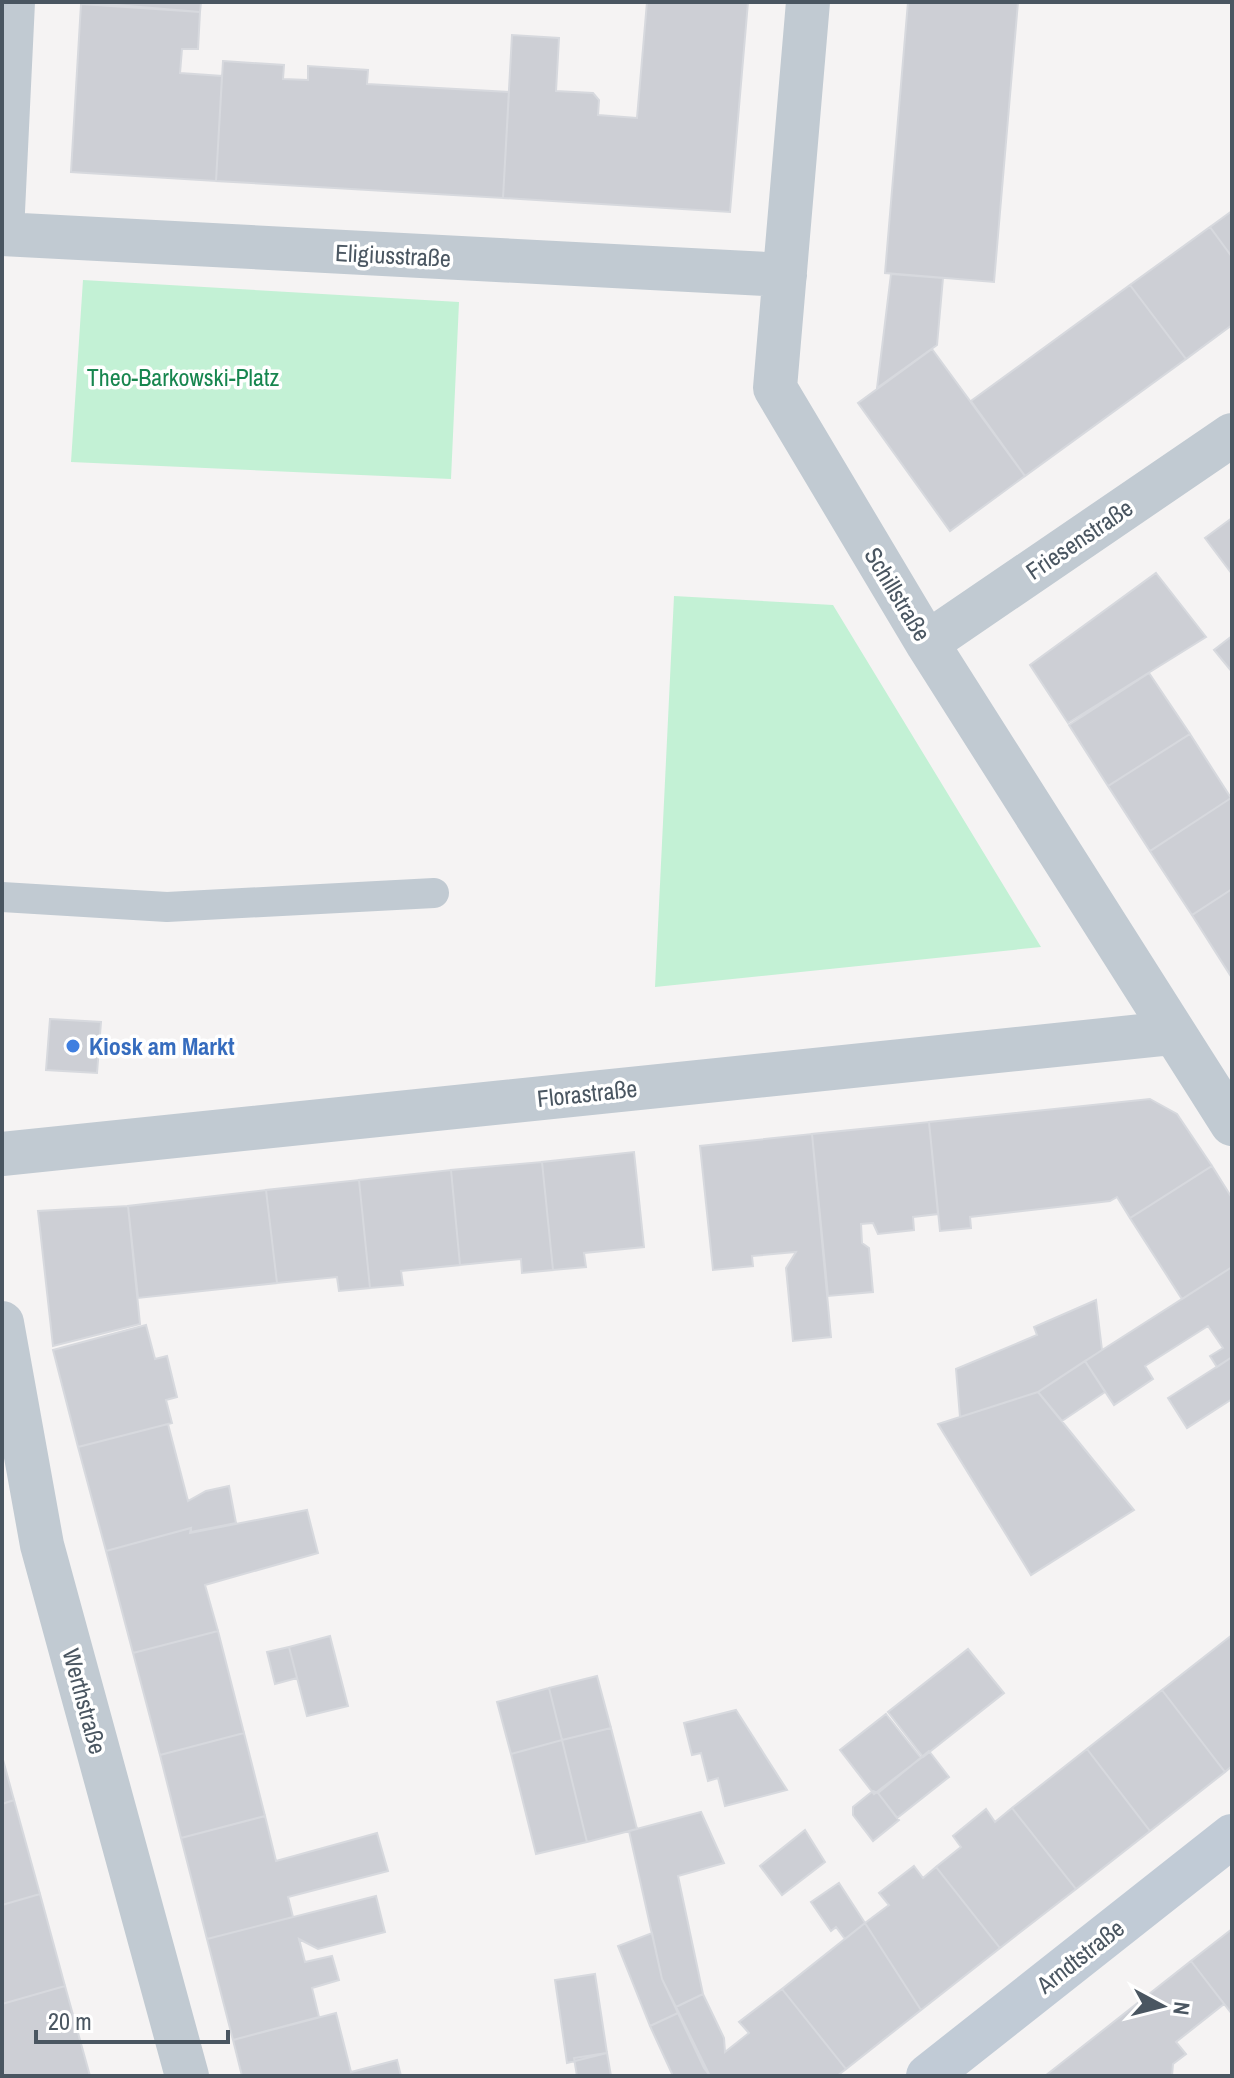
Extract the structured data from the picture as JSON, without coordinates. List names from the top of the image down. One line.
{"streets":{"street":["Eligiusstraße","Friesenstraße","Schillstraße","Florastraße","Werthstraße","Arndtstraße"]},"crossings":[["Eligiusstraße","Schillstraße"],["Friesenstraße","Schillstraße"],["Schillstraße","Florastraße"]],"parks":["Theo-Barkowski-Platz"],"places":["Kiosk am Markt"],"scale_bar":"20 m","north":"right"}
